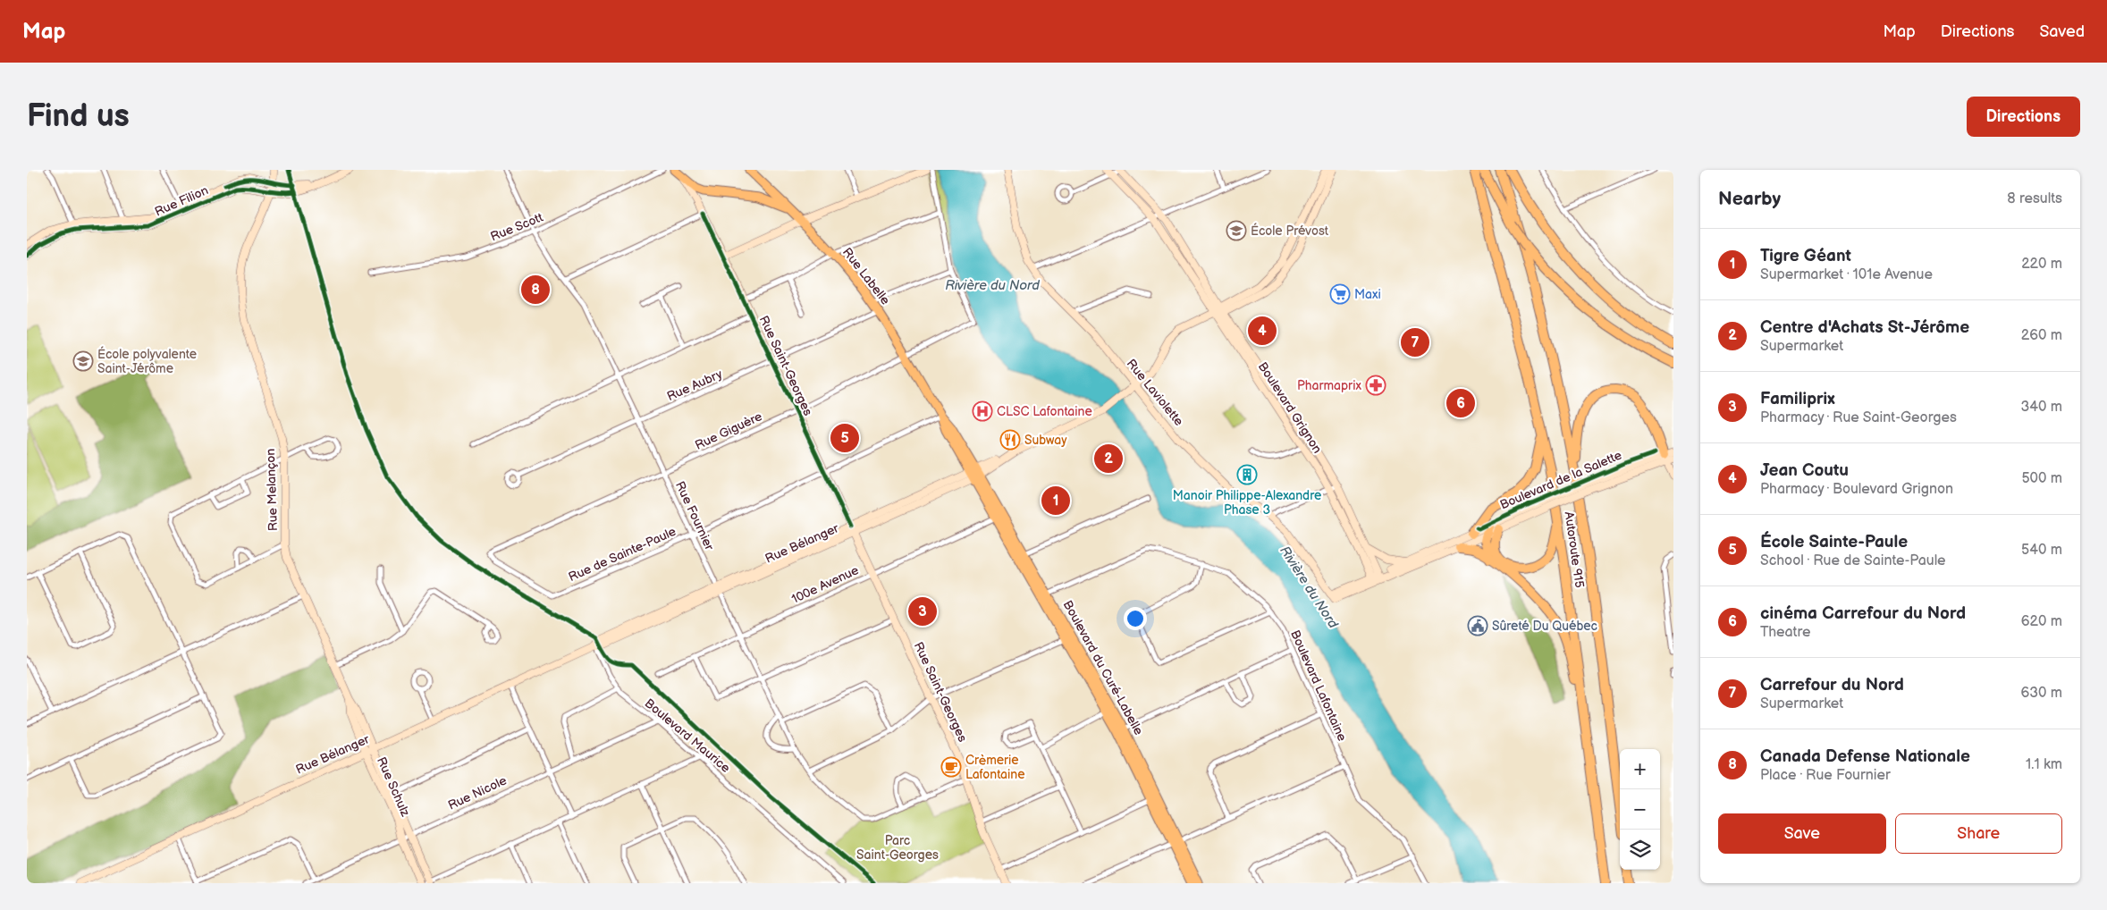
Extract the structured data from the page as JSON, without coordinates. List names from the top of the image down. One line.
{"streets":{"highway":["Autoroute 915"],"main road":["Rue Labelle","Rue Saint-Georges","Boulevard du Curé-Labelle"],"street":["Rue Filion","Rue Scott","Rue Aubry","Rue Laviolette","Boulevard Grignon","Rue Giguère","Boulevard de la Salette","Rue Melançon","Rue Fournier","Rue Bélanger","Rue de Sainte-Paule","100e Avenue","Boulevard Lafontaine","Boulevard Maurice","Rue Schulz","Rue Nicole"]},"crossings":[["Rue Filion","Rue Melançon"],["Rue Scott","Rue Fournier"],["Rue Labelle","Rue Saint-Georges"],["Rue Labelle","Rue Aubry"],["Rue Labelle","Rue Giguère"],["Rue Labelle","Rue Bélanger"],["Rue Labelle","Rue de Sainte-Paule"],["Rue Labelle","Boulevard du Curé-Labelle"],["Rue Saint-Georges","Rue Aubry"],["Rue Saint-Georges","Rue Giguère"],["Rue Saint-Georges","Rue Fournier"],["Rue Saint-Georges","Rue Bélanger"],["Rue Saint-Georges","Rue de Sainte-Paule"],["Rue Saint-Georges","100e Avenue"],["Rue Aubry","Rue Fournier"],["Rue Laviolette","Boulevard de la Salette"],["Rue Laviolette","Rue Bélanger"],["Boulevard Grignon","Boulevard de la Salette"],["Boulevard Grignon","Rue Bélanger"],["Rue Giguère","Rue Fournier"],["Rue Giguère","Rue de Sainte-Paule"],["Rue Melançon","Rue Bélanger"],["Rue Melançon","Rue Schulz"],["Rue Fournier","Rue Bélanger"],["Rue Fournier","Rue de Sainte-Paule"],["Rue Fournier","100e Avenue"],["Rue Bélanger","Boulevard du Curé-Labelle"],["Rue Bélanger","Boulevard Maurice"],["Rue Bélanger","Rue Schulz"],["100e Avenue","Boulevard du Curé-Labelle"],["Boulevard du Curé-Labelle","Boulevard Lafontaine"],["Boulevard Maurice","Rue Nicole"],["Rue Schulz","Rue Nicole"]],"water":["Rivière du Nord"],"parks":["Parc Saint-Georges"],"places":{"school or university":["École Prévost","École polyvalente Saint-Jérôme"],"supermarket":["Maxi"],"pharmacy":["Pharmaprix"],"hospital":["CLSC Lafontaine"],"restaurant":["Subway"],"building":["Manoir Philippe-Alexandre Phase 3"],"public building":["Sûreté Du Québec"],"cafe":["Crèmerie Lafontaine"]},"page":{"header":"Map","nav":["Map","Directions","Saved"],"buttons":["Directions",["Save","Share"]],"title":"Find us","heading":["Nearby","8 results"],"list":[{"mark":"1","name":"Tigre Géant","note":"Supermarket · 101e Avenue","value":"220 m"},{"mark":"2","name":"Centre d'Achats St-Jérôme","note":"Supermarket","value":"260 m"},{"mark":"3","name":"Familiprix","note":"Pharmacy · Rue Saint-Georges","value":"340 m"},{"mark":"4","name":"Jean Coutu","note":"Pharmacy · Boulevard Grignon","value":"500 m"},{"mark":"5","name":"École Sainte-Paule","note":"School · Rue de Sainte-Paule","value":"540 m"},{"mark":"6","name":"cinéma Carrefour du Nord","note":"Theatre","value":"620 m"},{"mark":"7","name":"Carrefour du Nord","note":"Supermarket","value":"630 m"},{"mark":"8","name":"Canada Defense Nationale","note":"Place · Rue Fournier","value":"1.1 km"}],"pins":["8","4","7","6","5","2","1","3"],"map_buttons":["+","−"]}}
